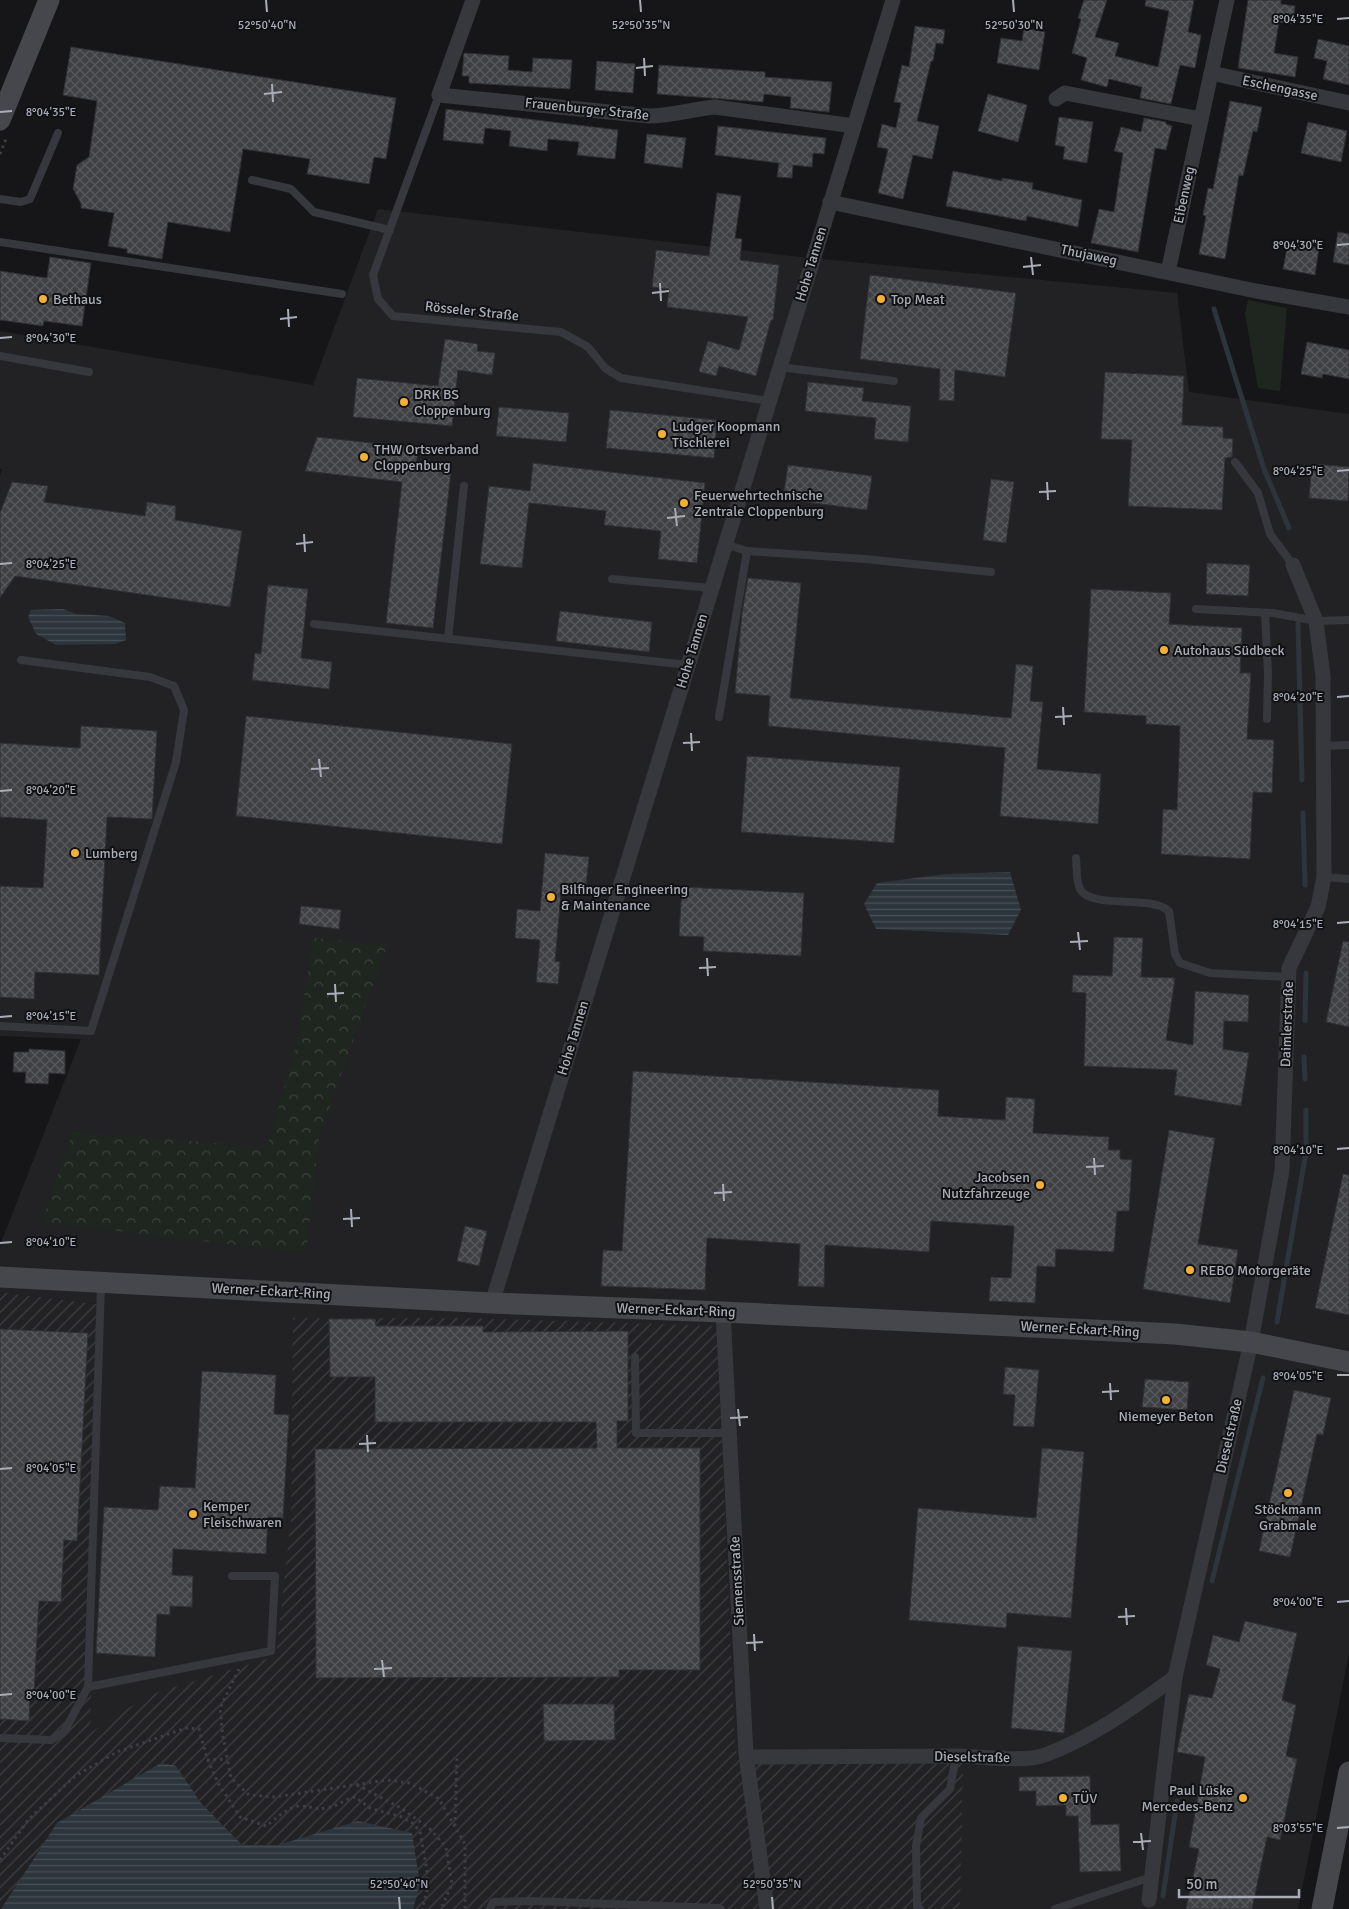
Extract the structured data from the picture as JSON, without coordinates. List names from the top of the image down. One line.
{"streets":{"street":["Eschengasse","Frauenburger Straße","Eibenweg","Thujaweg","Hohe Tannen","Daimlerstraße","Werner-Eckart-Ring","Dieselstraße","Siemensstraße"],"lane":["Rösseler Straße"]},"crossings":[["Eschengasse","Eibenweg"],["Frauenburger Straße","Hohe Tannen"],["Frauenburger Straße","Rösseler Straße"],["Eibenweg","Thujaweg"],["Thujaweg","Hohe Tannen"],["Hohe Tannen","Rösseler Straße"],["Hohe Tannen","Werner-Eckart-Ring"],["Daimlerstraße","Werner-Eckart-Ring"],["Daimlerstraße","Dieselstraße"],["Werner-Eckart-Ring","Dieselstraße"],["Werner-Eckart-Ring","Siemensstraße"],["Dieselstraße","Siemensstraße"]],"places":["Bethaus","Top Meat","DRK BS Cloppenburg","Ludger Koopmann Tischlerei","THW Ortsverband Cloppenburg","Feuerwehrtechnische Zentrale Cloppenburg","Autohaus Südbeck","Lumberg","Bilfinger Engineering & Maintenance","Jacobsen Nutzfahrzeuge","REBO Motorgeräte","Niemeyer Beton","Stöckmann Grabmale","Kemper Fleischwaren","TÜV","Paul Lüske Mercedes-Benz"],"scale_bar":"50 m","coordinates":["8°04'35\"E","52°50'40\"N","52°50'35\"N","52°50'30\"N","8°04'30\"E","8°04'25\"E","8°04'20\"E","8°04'15\"E","8°04'10\"E","8°04'05\"E","8°04'00\"E","8°03'55\"E"]}
